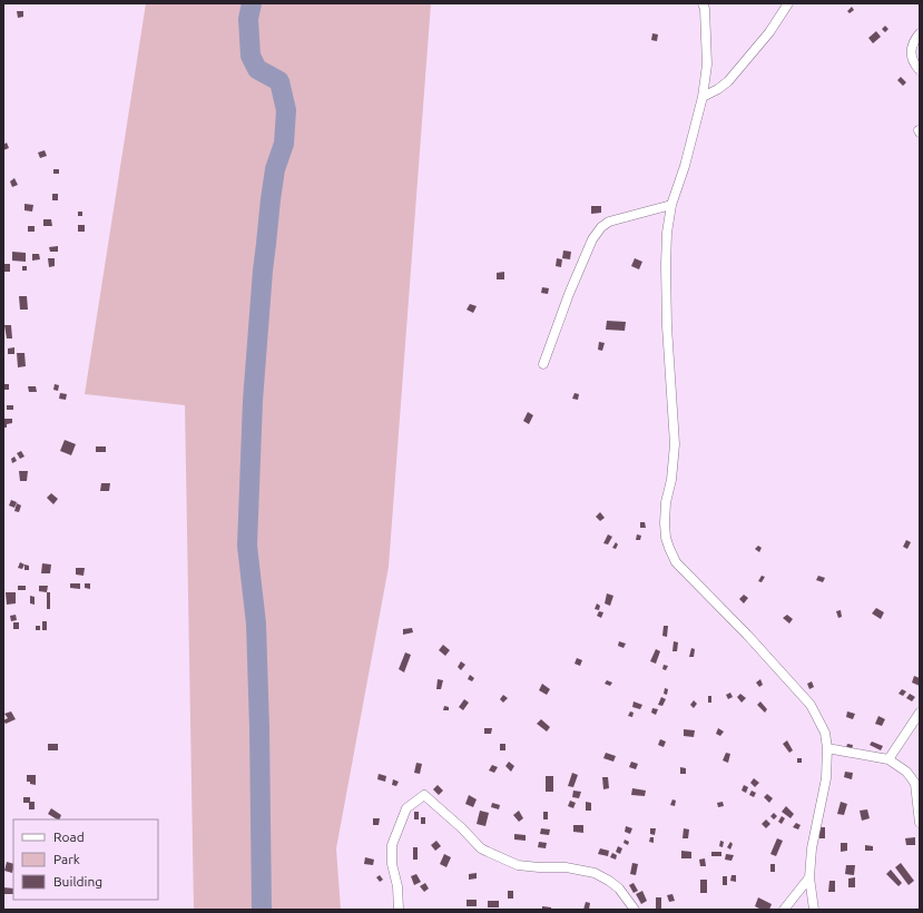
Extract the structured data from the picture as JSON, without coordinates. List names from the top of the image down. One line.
{"legend":["Road","Park","Building"]}
